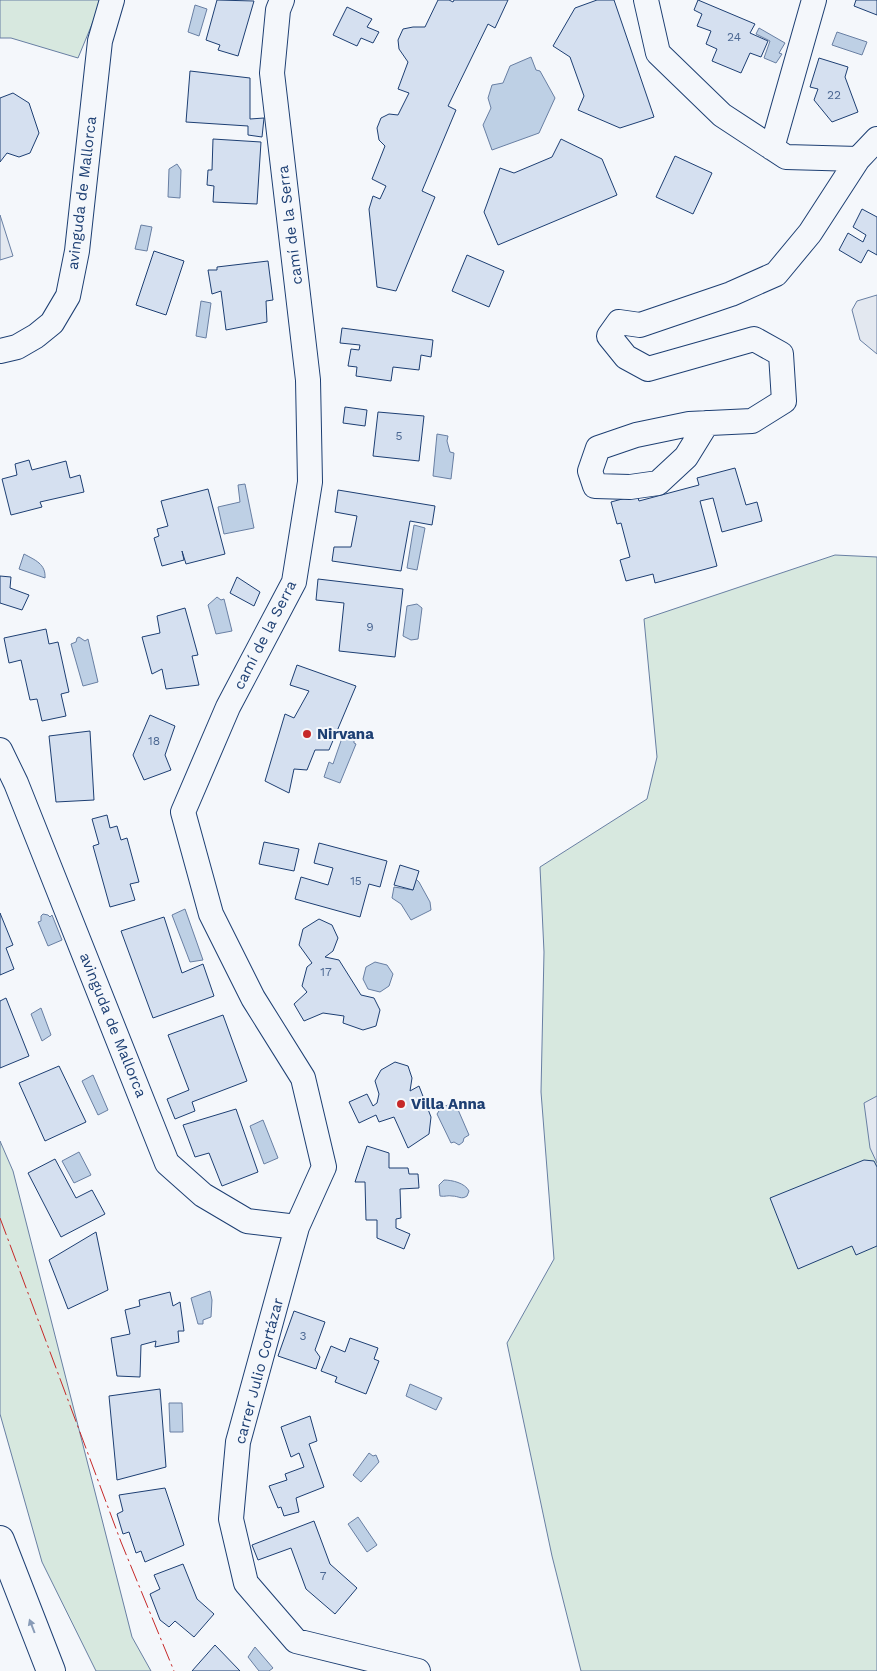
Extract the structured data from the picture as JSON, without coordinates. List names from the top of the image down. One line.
{"streets":{"street":["avinguda de Mallorca","camí de la Serra","carrer Julio Cortázar"]},"crossings":[["avinguda de Mallorca","camí de la Serra"],["avinguda de Mallorca","carrer Julio Cortázar"],["camí de la Serra","carrer Julio Cortázar"]],"places":["Nirvana","Villa Anna"],"house_numbers":["24","22","5","9","18","15","17","3","7"]}
